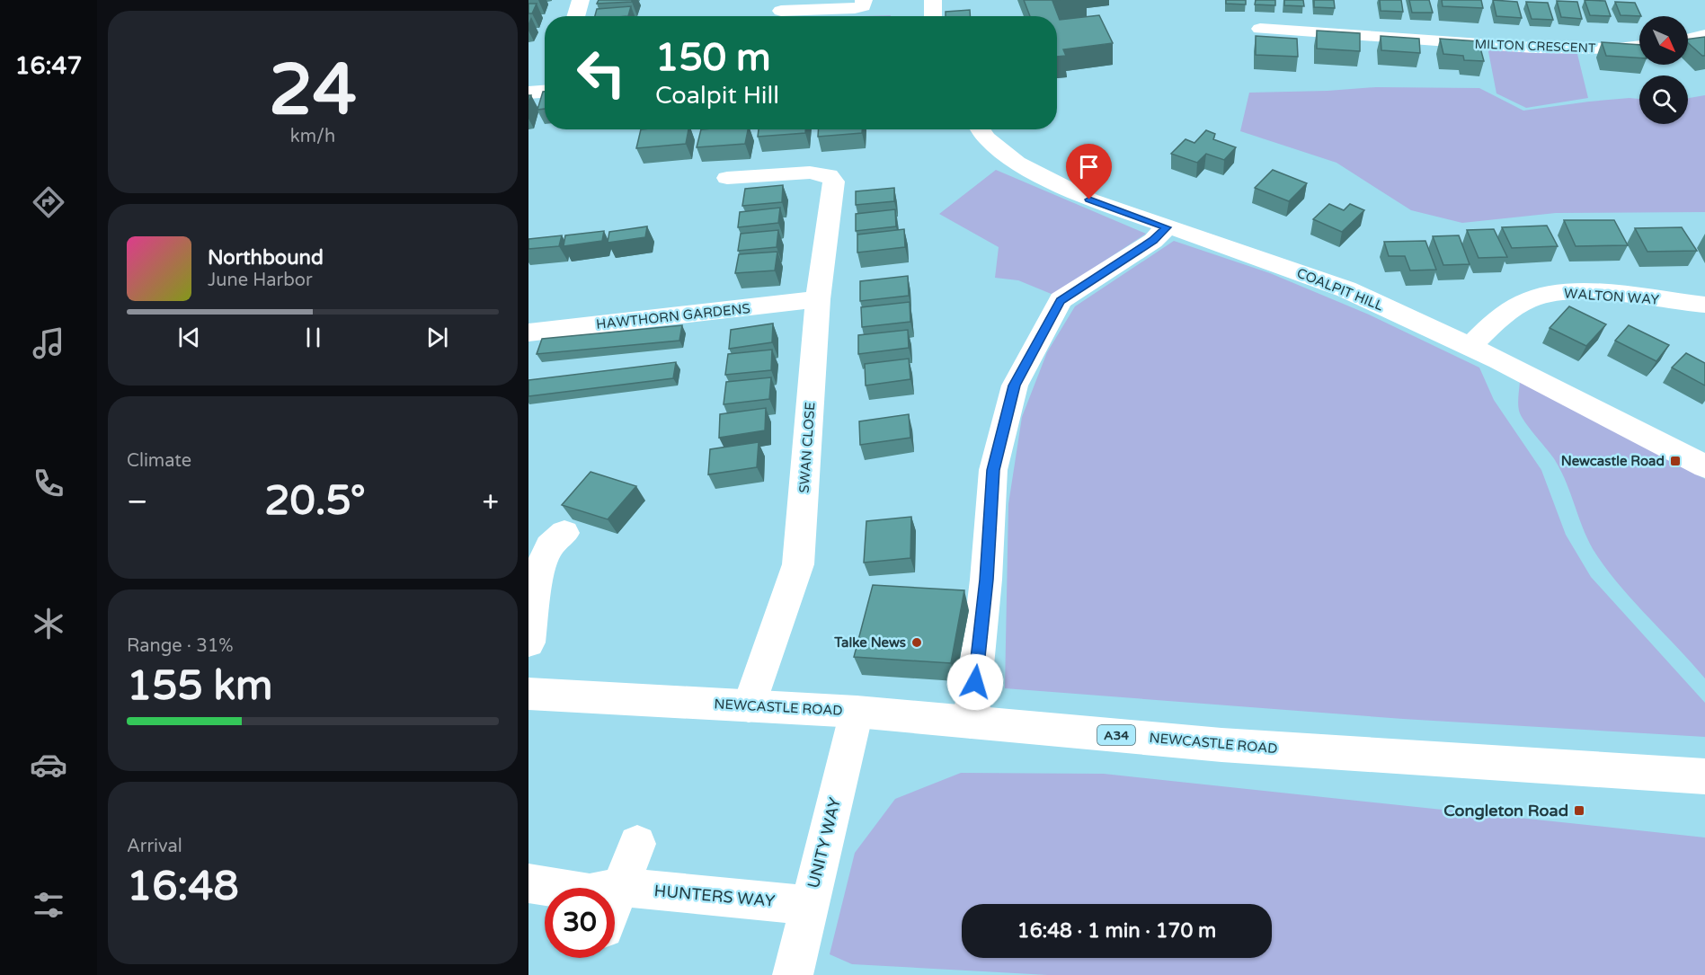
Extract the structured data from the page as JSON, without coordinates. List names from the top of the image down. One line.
{"streets":{"main road":["MILTON CRESCENT","COALPIT HILL","WALTON WAY","HAWTHORN GARDENS","SWAN CLOSE","NEWCASTLE ROAD","A34","UNITY WAY","HUNTERS WAY"]},"crossings":[["COALPIT HILL","WALTON WAY"],["HAWTHORN GARDENS","SWAN CLOSE"],["SWAN CLOSE","NEWCASTLE ROAD"],["NEWCASTLE ROAD","UNITY WAY"],["UNITY WAY","HUNTERS WAY"]],"places":{"transit":["Newcastle Road","Congleton Road"],"other":["Talke News"]},"north":"bottom right","page":{"tabs":"16:47","tile":[["24","km/h"],"Climate",["Range · 31%","155 km"],["Arrival","16:48"]],"turn":["150 m","Coalpit Hill"],"song":["Northbound","June Harbor"],"heat":["−","20.5°","+"],"limit":"30","trip":"16:48 · 1 min · 170 m"}}
